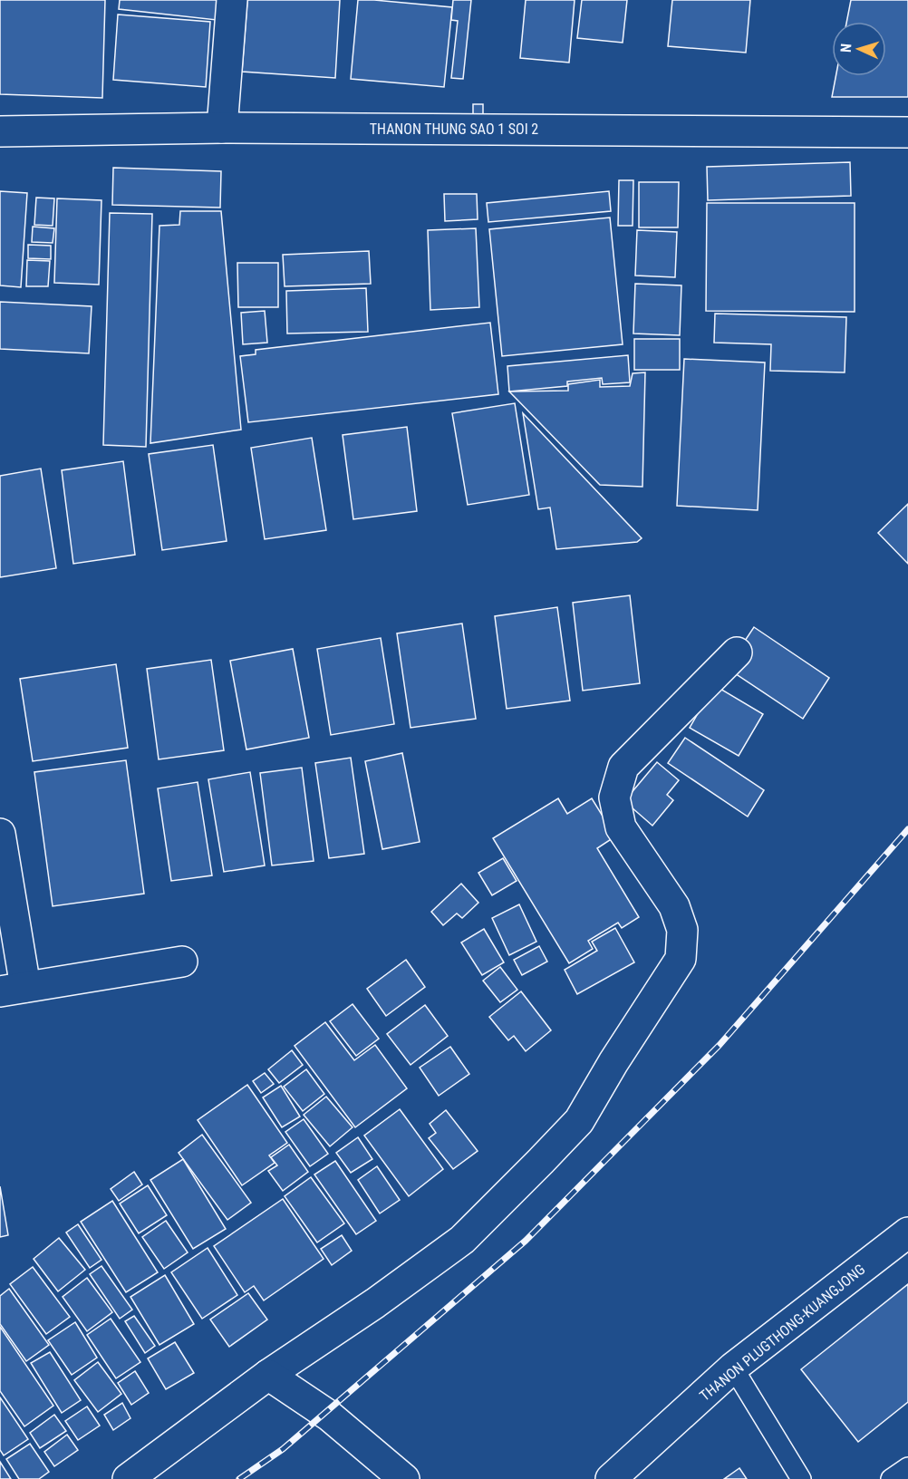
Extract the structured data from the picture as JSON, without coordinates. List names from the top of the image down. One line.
{"streets":{"street":["THANON THUNG SAO 1 SOI 2","THANON PLUGTHONG-KUANGJONG"]},"north":"left"}
